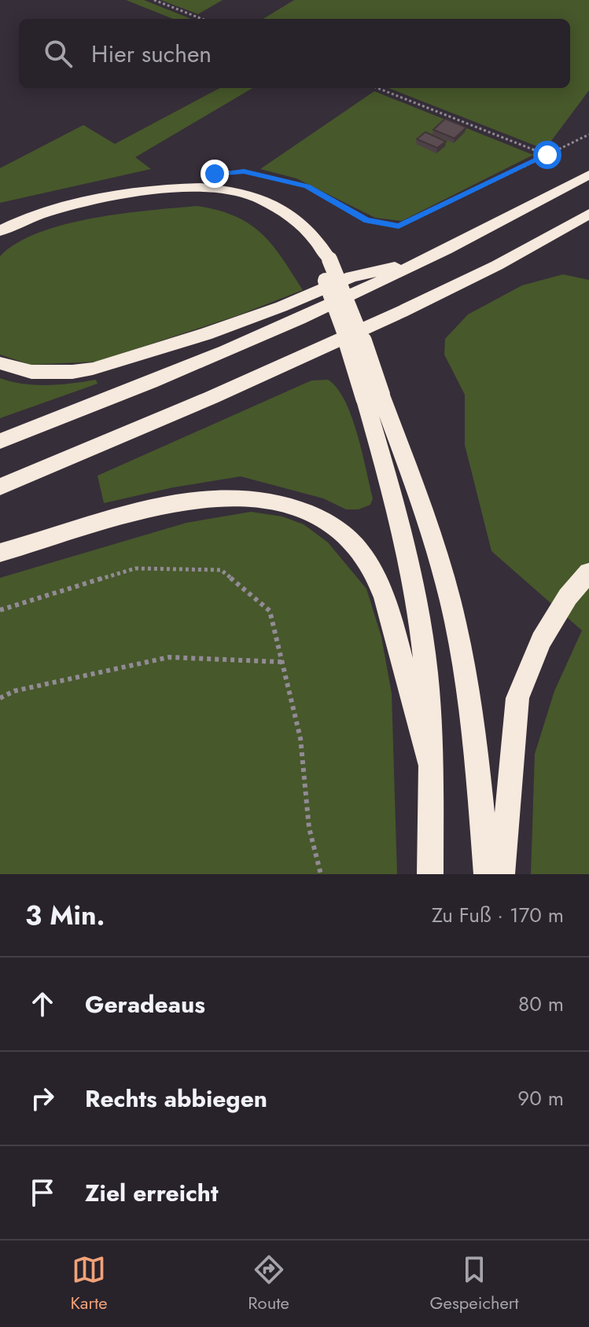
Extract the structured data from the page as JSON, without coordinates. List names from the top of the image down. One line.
{"page":{"search":"Hier suchen","heading":["3 Min.","Zu Fuß · 170 m"],"list":[["Geradeaus","80 m"],["Rechts abbiegen","90 m"],"Ziel erreicht"],"nav":["Karte","Route","Gespeichert"]}}
